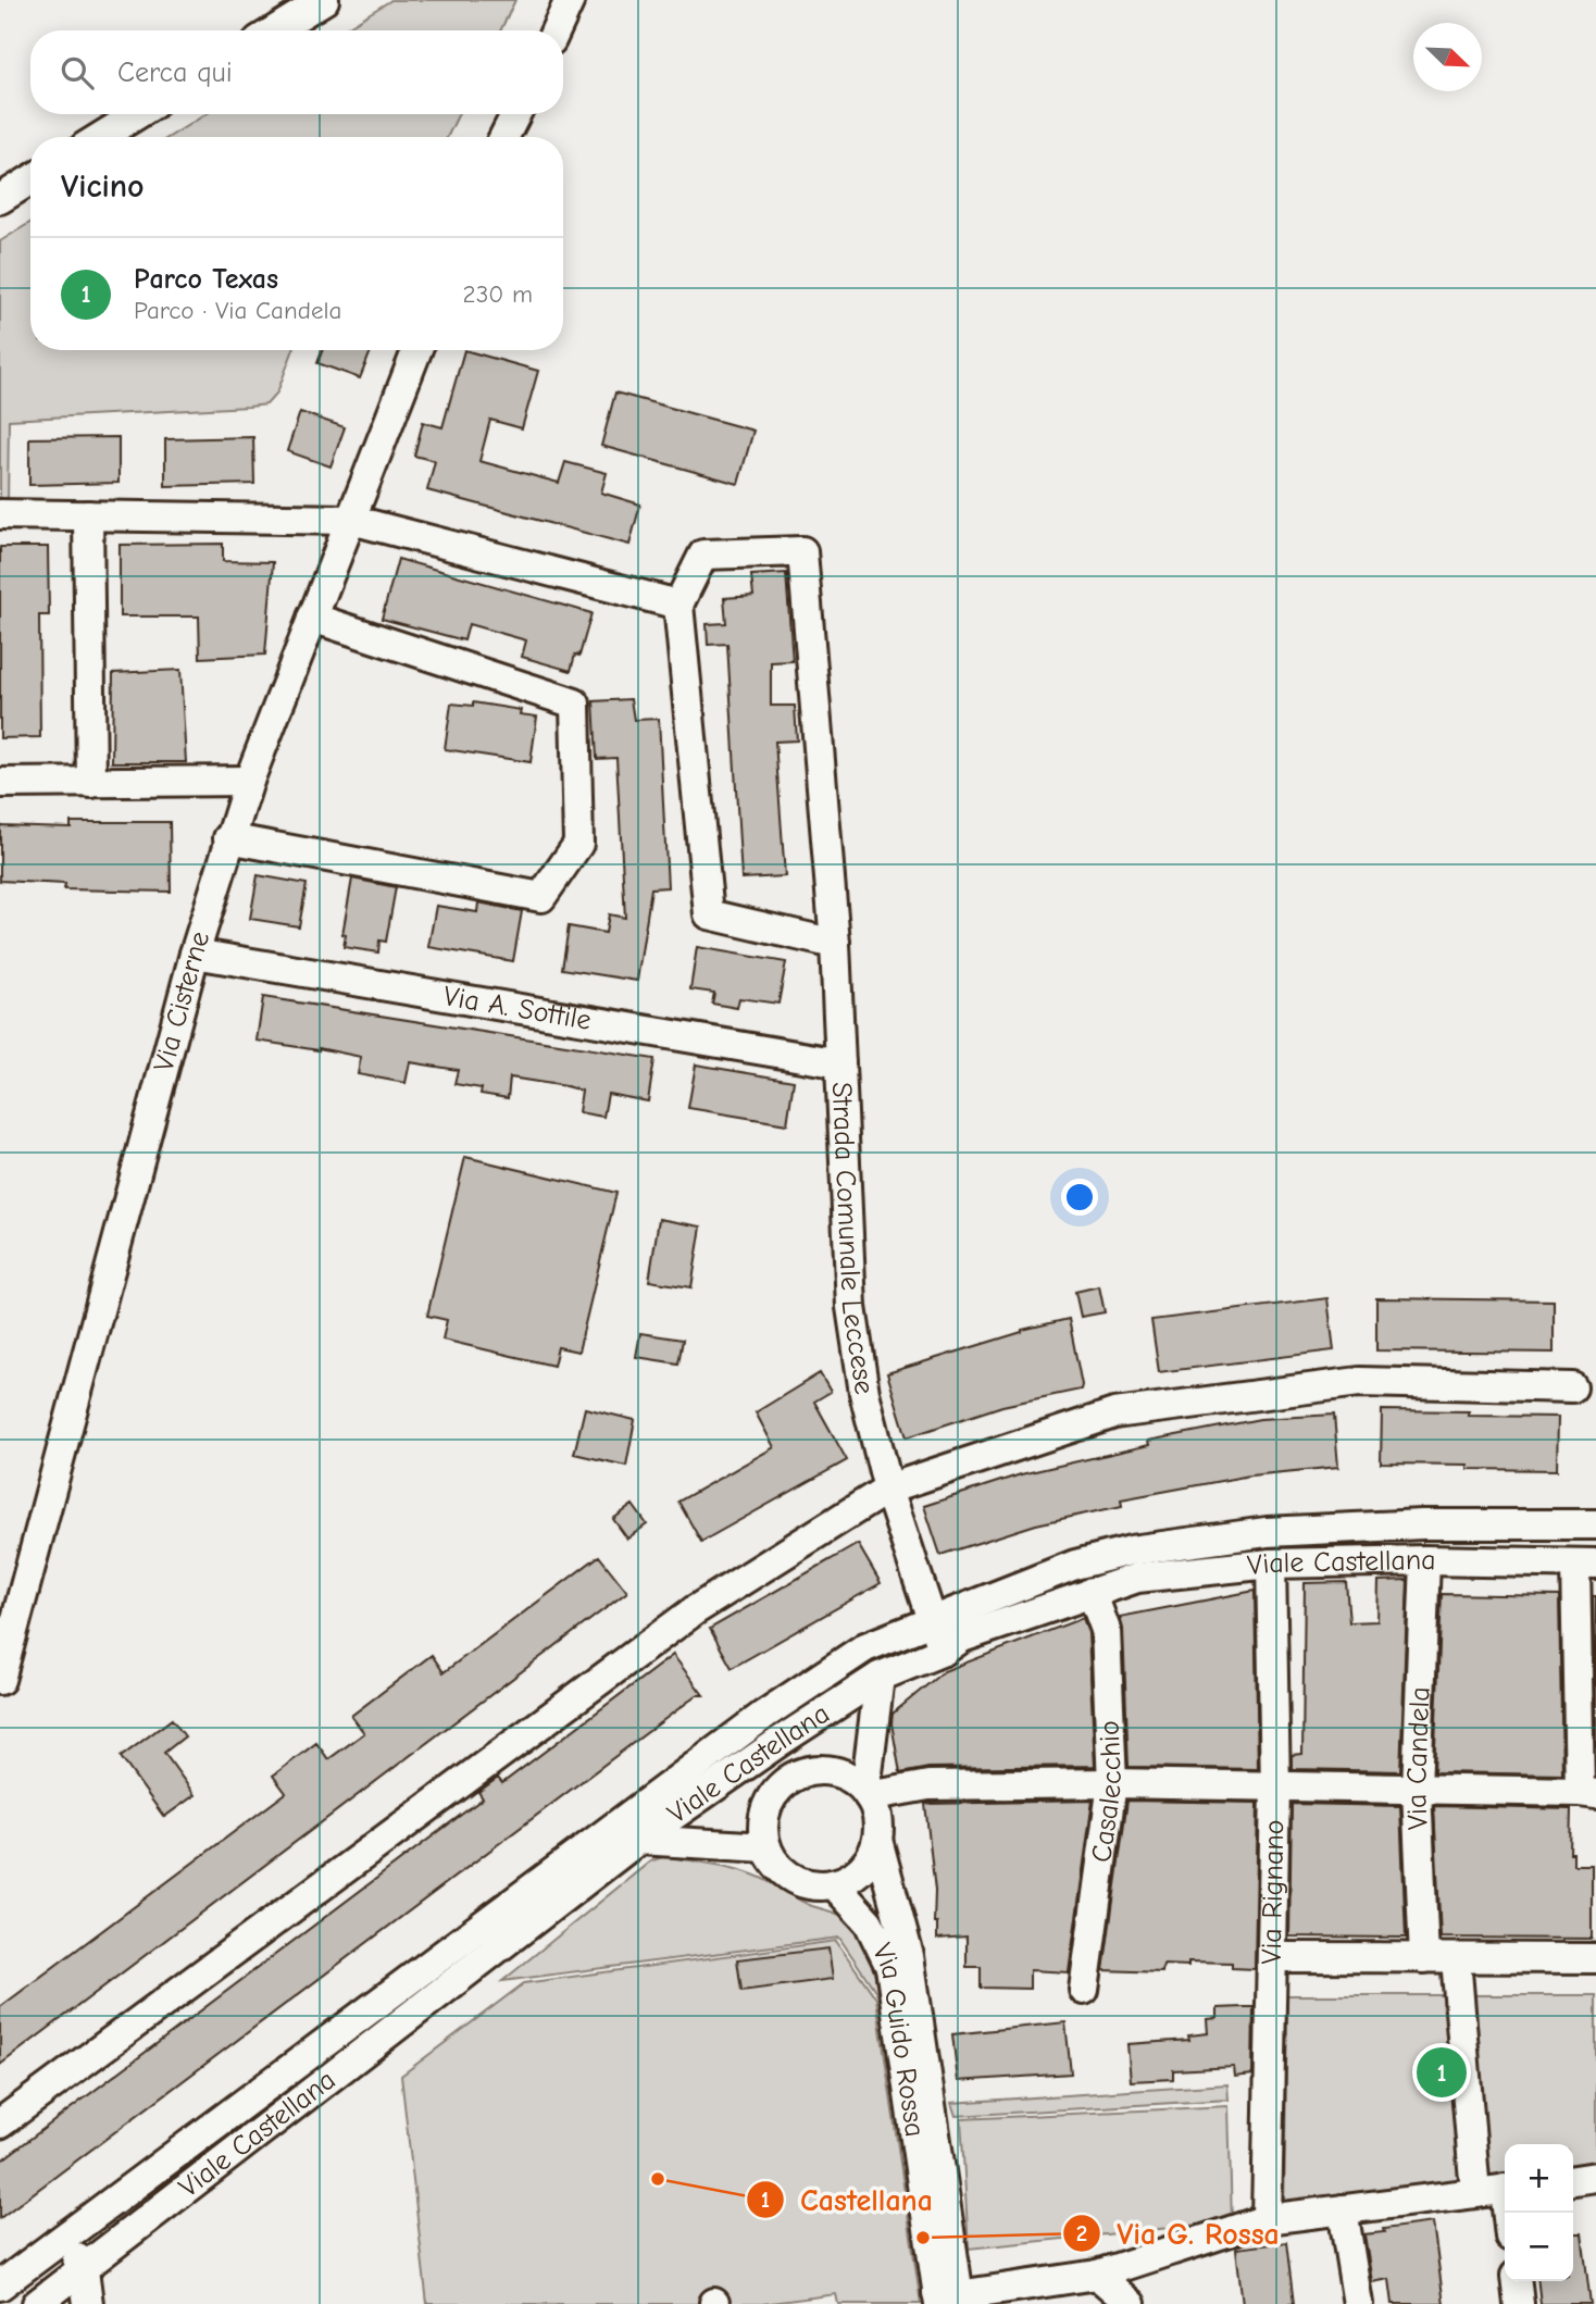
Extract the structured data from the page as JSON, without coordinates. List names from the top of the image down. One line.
{"streets":{"street":["Via Cisterne","Via A. Sottile","Strada Comunale Leccese","Viale Castellana","Via Candela","Casalecchio","Via Rignano","Via Guido Rossa"]},"crossings":[["Via Cisterne","Via A. Sottile"],["Via A. Sottile","Strada Comunale Leccese"],["Strada Comunale Leccese","Viale Castellana"],["Viale Castellana","Via Candela"],["Viale Castellana","Casalecchio"],["Viale Castellana","Via Rignano"]],"places":["Castellana","Via G. Rossa"],"north":"bottom right","page":{"search":"Cerca qui","heading":"Vicino","list":[{"mark":"1","name":"Parco Texas","note":"Parco · Via Candela","value":"230 m"}],"pins":"1","map_buttons":["+","−"]}}
